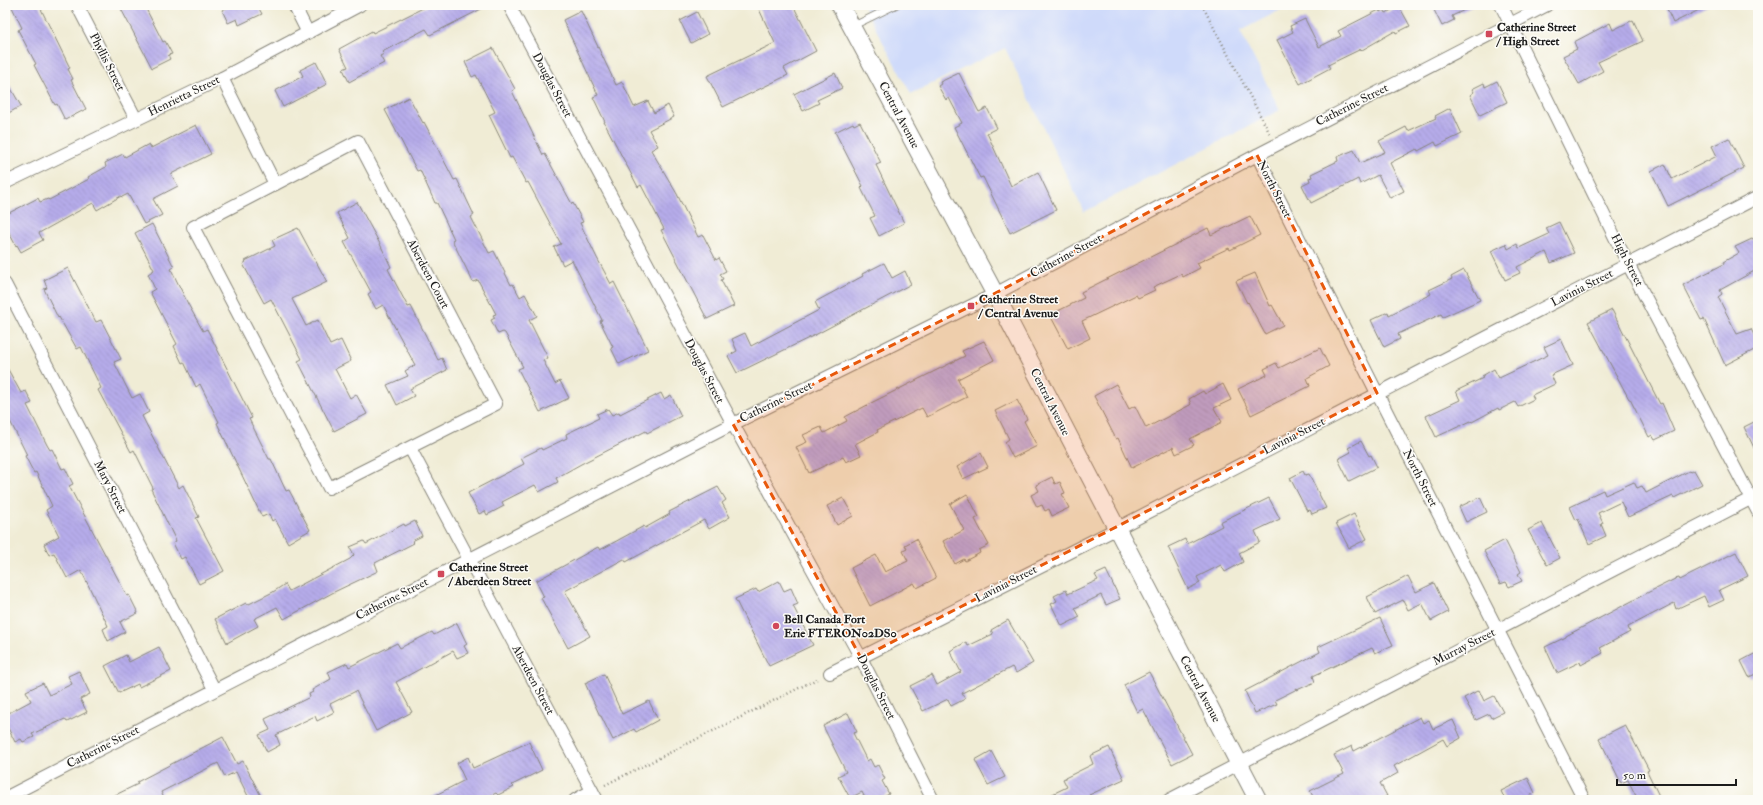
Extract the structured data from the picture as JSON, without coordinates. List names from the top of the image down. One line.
{"streets":{"main road":["Central Avenue"],"street":["Phyllis Street","Douglas Street","Henrietta Street","Catherine Street","North Street","High Street","Aberdeen Court","Lavinia Street","Mary Street","Murray Street","Aberdeen Street"]},"crossings":[["Phyllis Street","Henrietta Street"],["Douglas Street","Catherine Street"],["Douglas Street","Lavinia Street"],["Catherine Street","Central Avenue"],["Catherine Street","North Street"],["Catherine Street","High Street"],["Catherine Street","Mary Street"],["Catherine Street","Aberdeen Street"],["Central Avenue","Lavinia Street"],["Central Avenue","Murray Street"],["North Street","Lavinia Street"],["North Street","Murray Street"],["High Street","Lavinia Street"],["High Street","Murray Street"]],"places":{"transit":["Catherine Street / High Street","Catherine Street / Central Avenue","Catherine Street / Aberdeen Street"],"other":["Bell Canada Fort Erie FTERON02DS0"]},"scale_bar":"50 m"}
